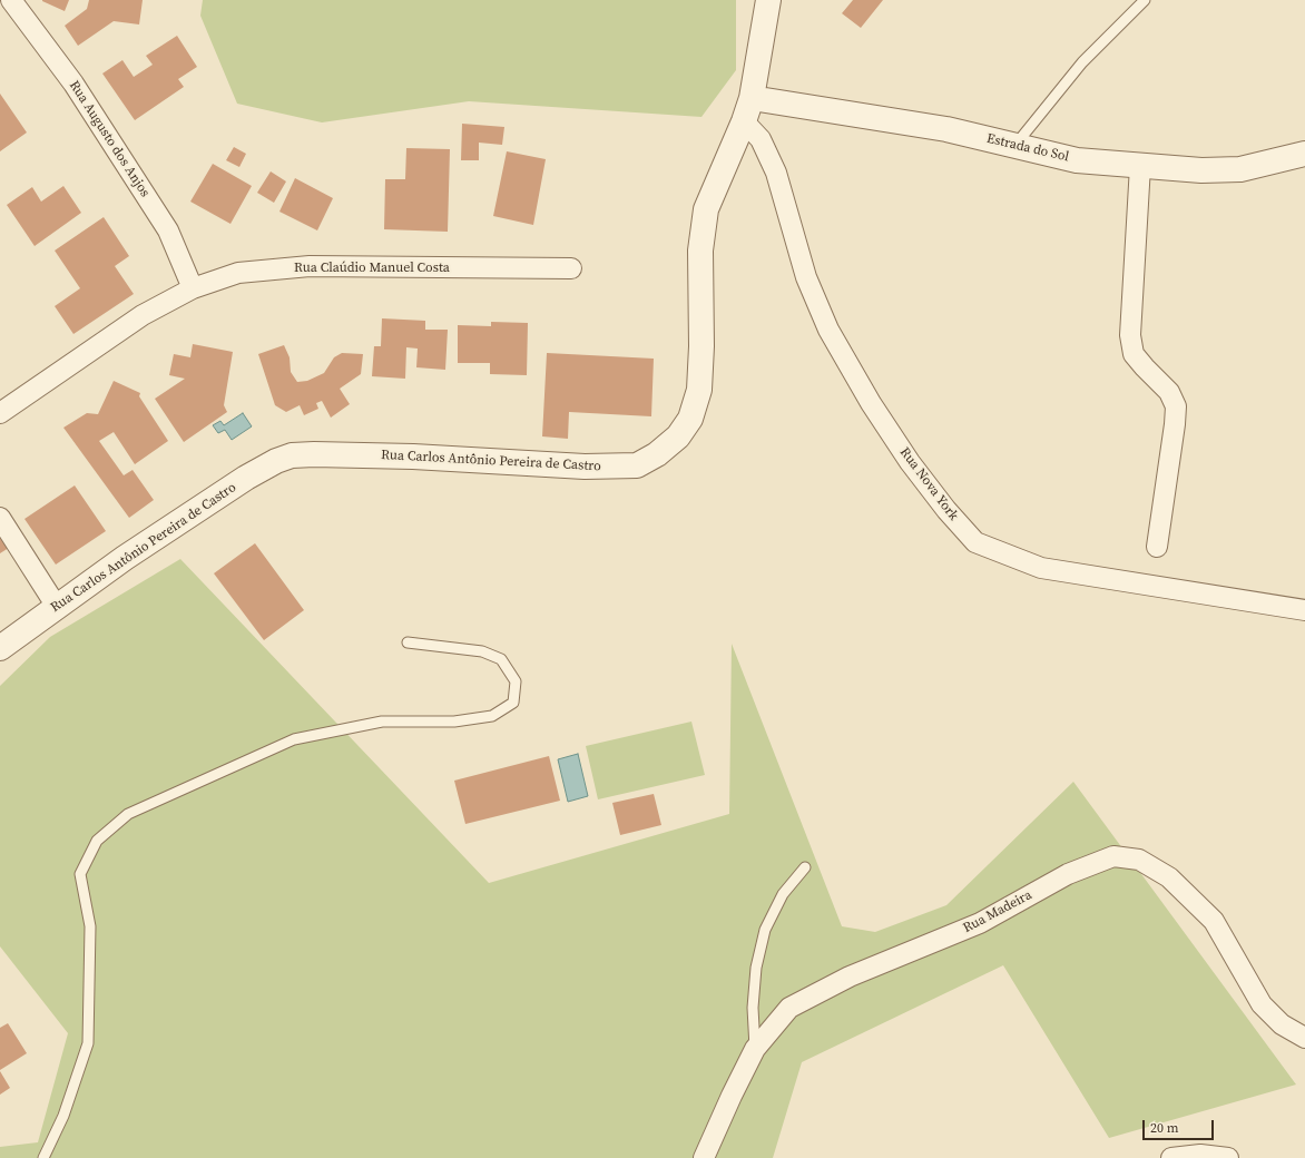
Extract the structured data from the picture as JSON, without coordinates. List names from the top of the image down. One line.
{"streets":{"street":["Rua Augusto dos Anjos","Estrada do Sol","Rua Claúdio Manuel Costa","Rua Carlos Antônio Pereira de Castro","Rua Nova York","Rua Madeira"]},"crossings":[["Rua Augusto dos Anjos","Rua Claúdio Manuel Costa"],["Estrada do Sol","Rua Carlos Antônio Pereira de Castro"],["Rua Carlos Antônio Pereira de Castro","Rua Nova York"]],"scale_bar":"20 m"}
